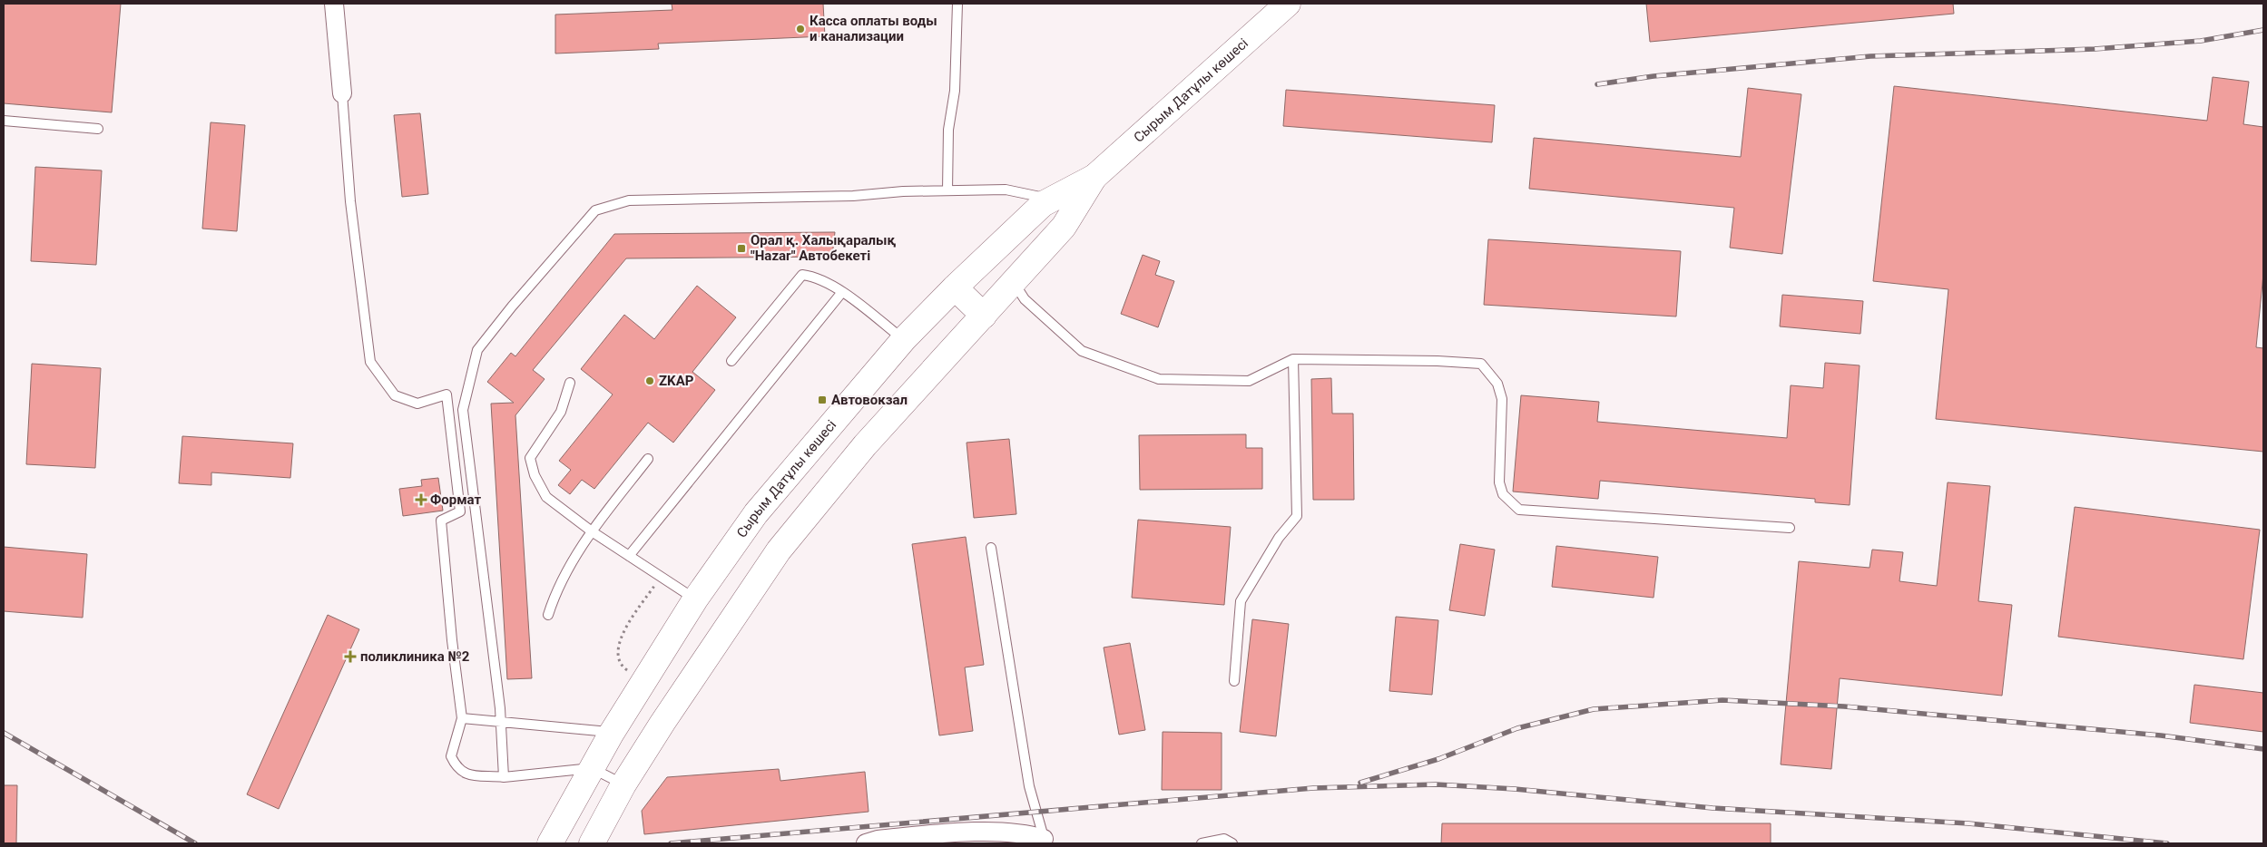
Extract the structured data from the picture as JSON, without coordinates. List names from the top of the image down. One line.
{"streets":{"highway":["Сырым Датұлы көшесі"]},"places":{"other":["Касса оплаты воды и канализации","ZKAP"],"transit":["Орал қ. Халықаралық \"Hazar\" Автобекеті","Автовокзал"],"health":["Формат","поликлиника №2"]}}
